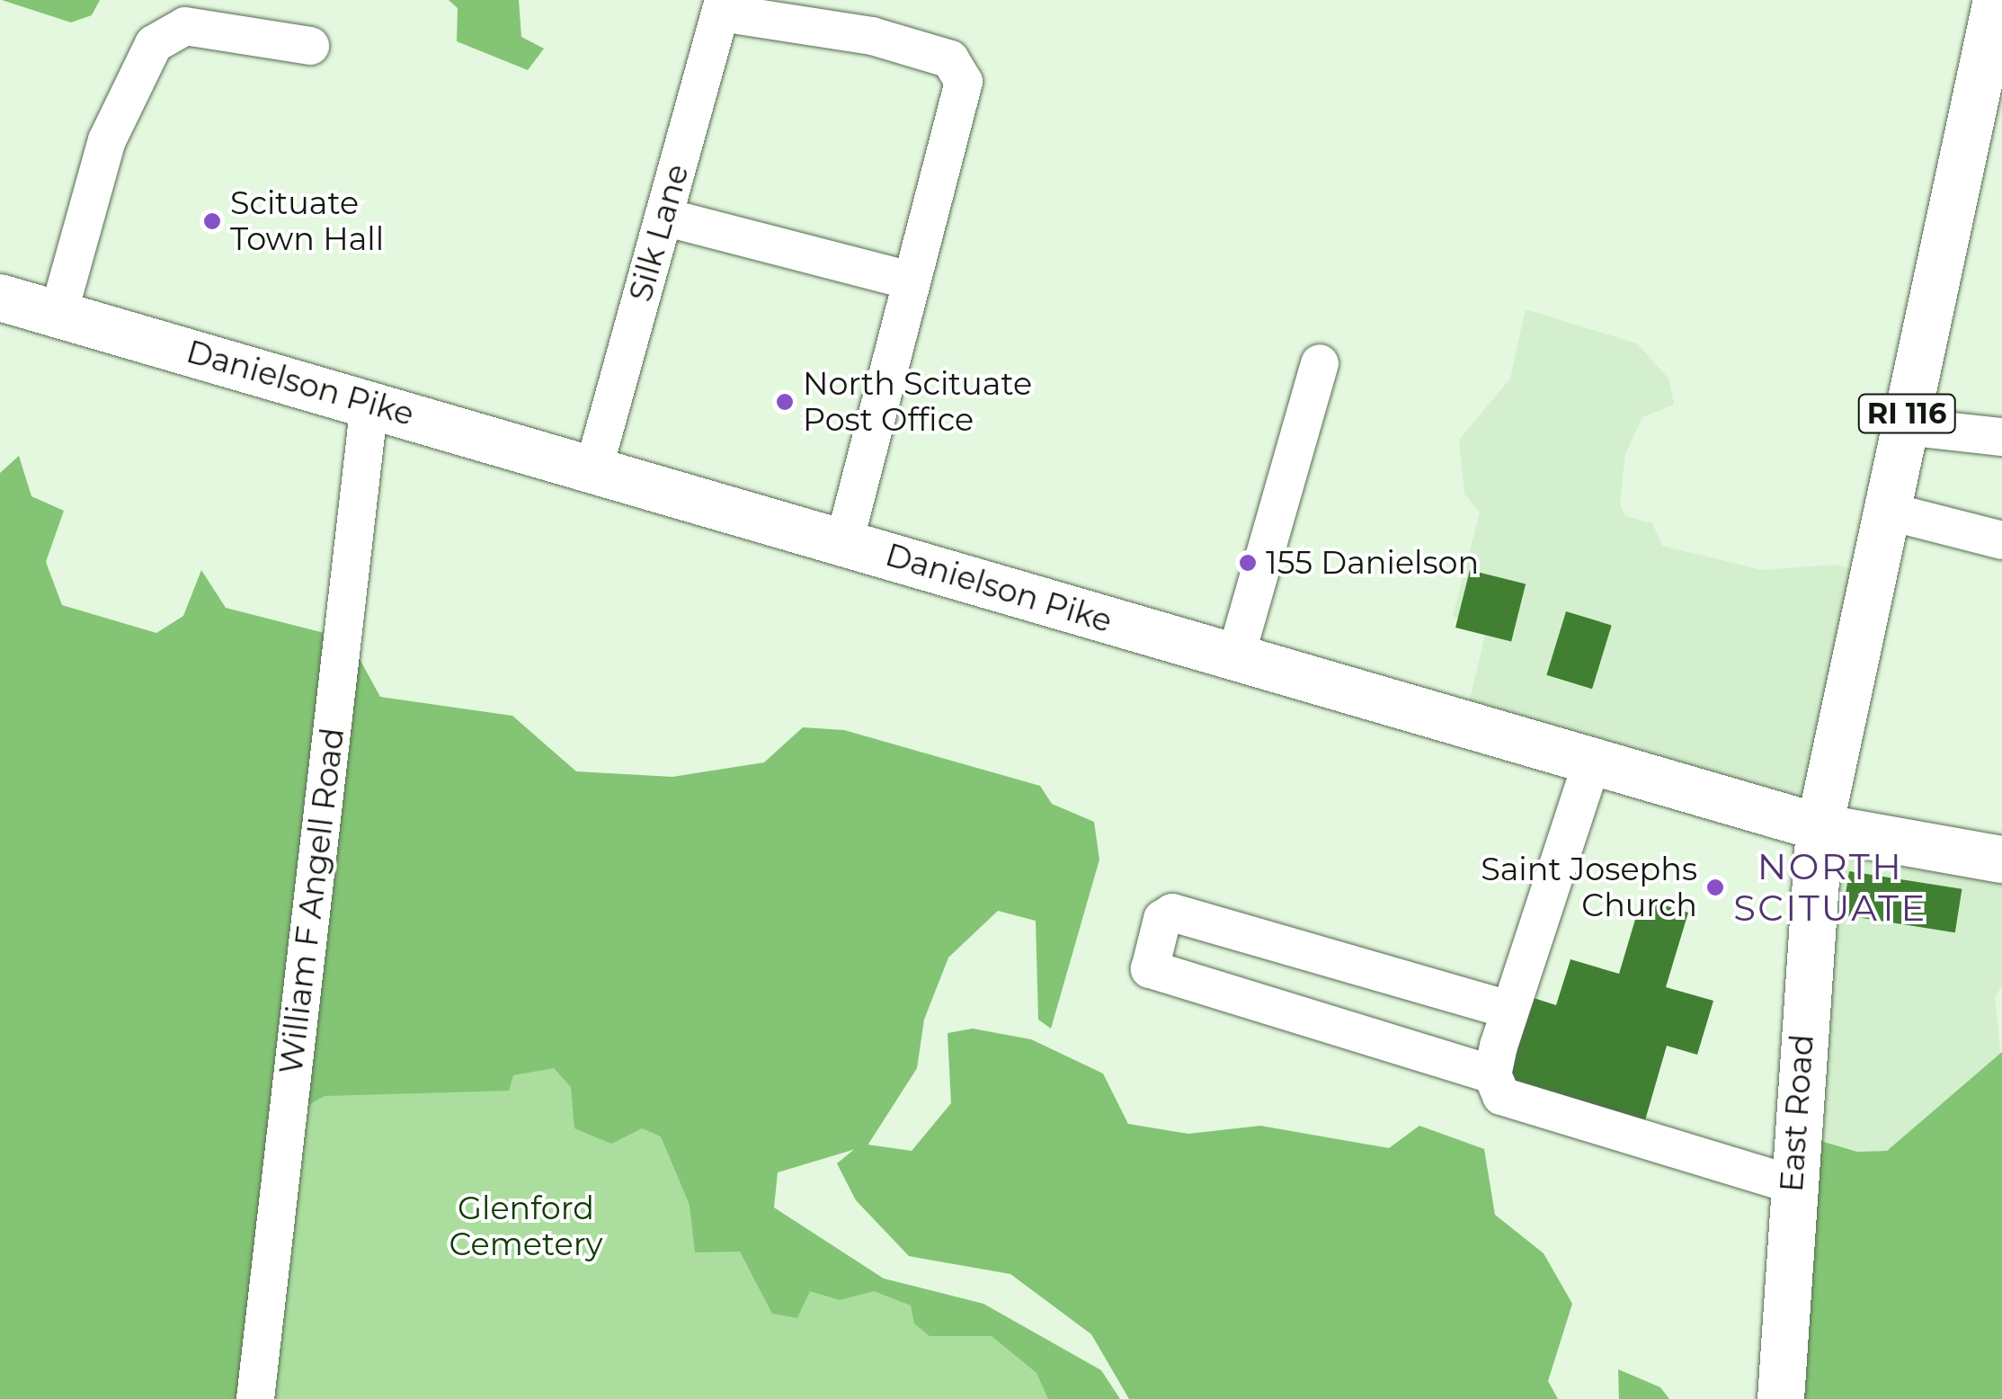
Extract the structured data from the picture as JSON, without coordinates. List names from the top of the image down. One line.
{"streets":{"main road":["Danielson Pike","RI 116","East Road"],"street":["Silk Lane","William F Angell Road"]},"crossings":[["Silk Lane","Danielson Pike"],["Danielson Pike","RI 116"],["Danielson Pike","William F Angell Road"],["Danielson Pike","East Road"],["RI 116","East Road"]],"districts":["NORTH SCITUATE"],"parks":["Glenford Cemetery"],"places":["Scituate Town Hall","North Scituate Post Office","155 Danielson","Saint Josephs Church"]}
